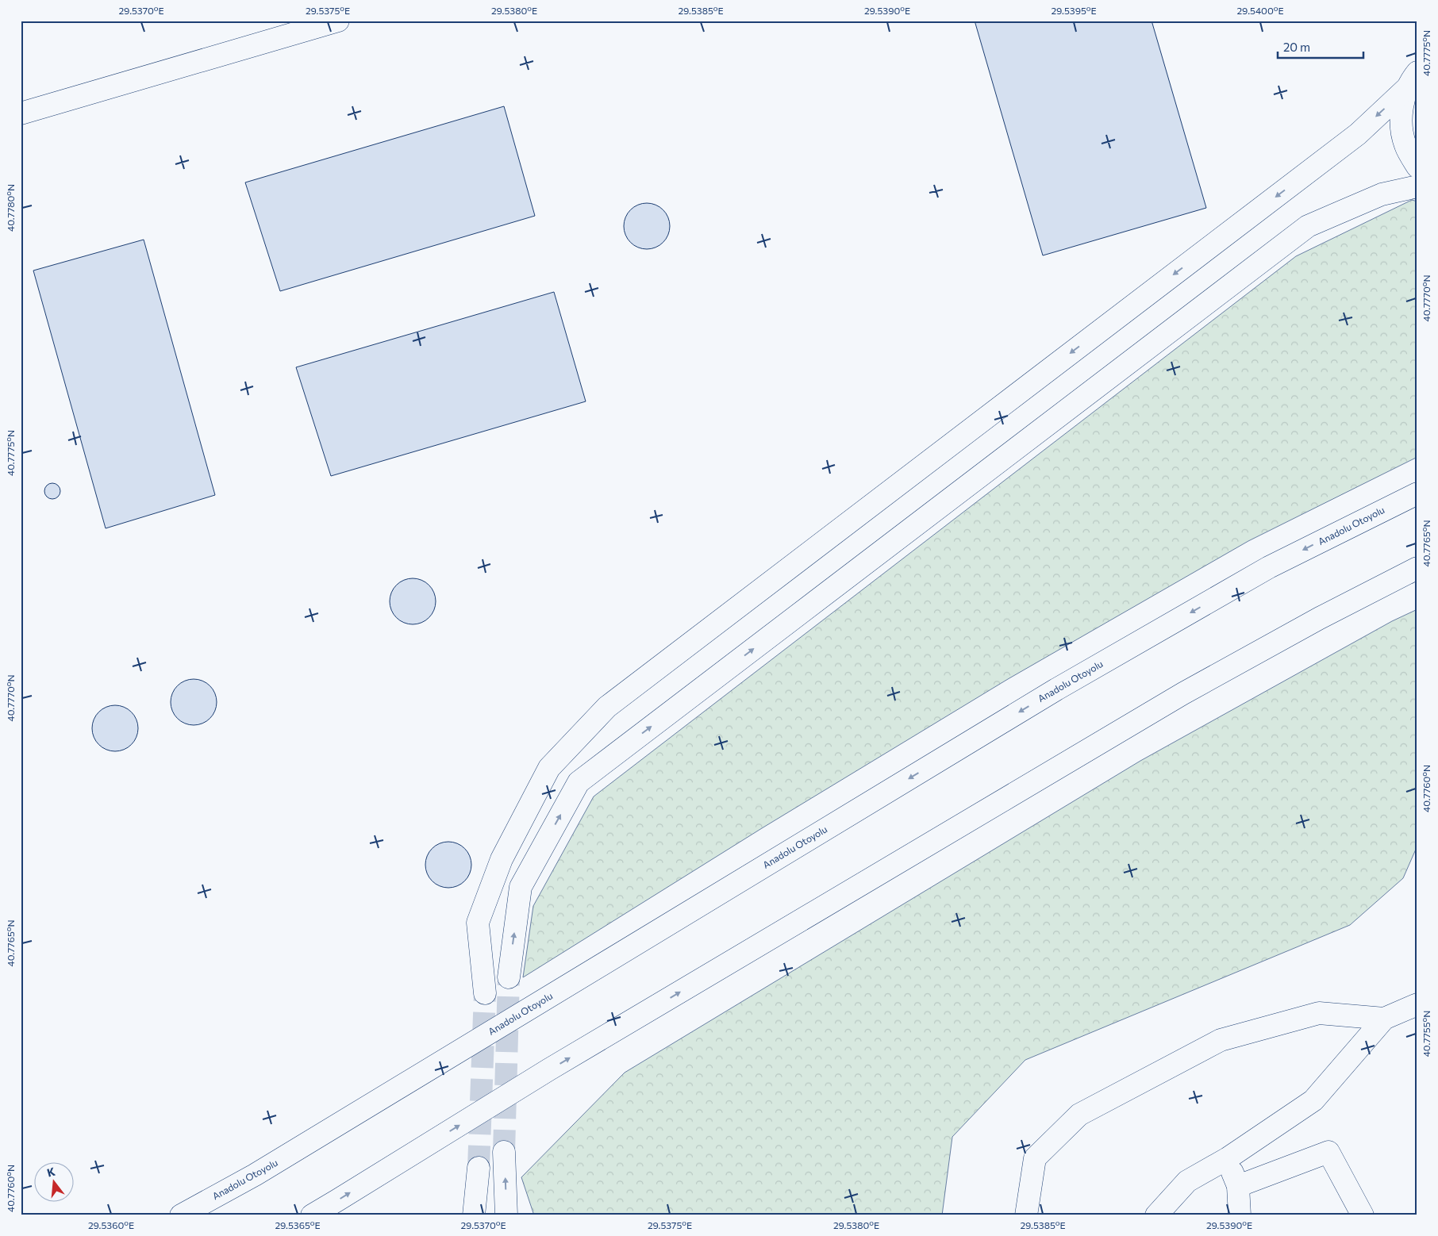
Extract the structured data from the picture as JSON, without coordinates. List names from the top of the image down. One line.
{"streets":{"main road":["Anadolu Otoyolu"]},"scale_bar":"20 m","north":"top","coordinates":["29.5370°E","29.5375°E","29.5380°E","29.5385°E","29.5390°E","29.5395°E","29.5400°E","40.7775°N","40.7780°N","40.7770°N","40.7765°N","40.7760°N","40.7755°N","29.5360°E","29.5365°E"]}
